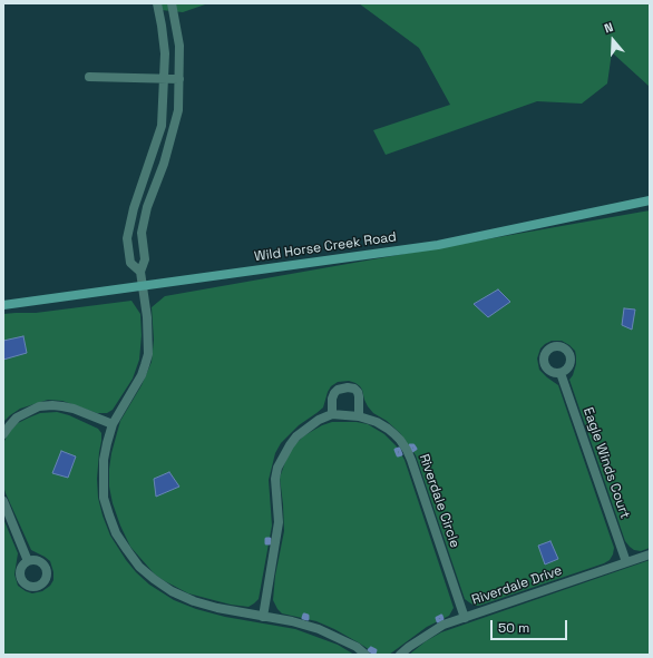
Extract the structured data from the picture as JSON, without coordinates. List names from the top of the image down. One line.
{"streets":{"main road":["Wild Horse Creek Road"],"street":["Eagle Winds Court","Riverdale Circle","Riverdale Drive"]},"crossings":[["Eagle Winds Court","Riverdale Drive"],["Riverdale Circle","Riverdale Drive"]],"scale_bar":"50 m","north":"top"}
